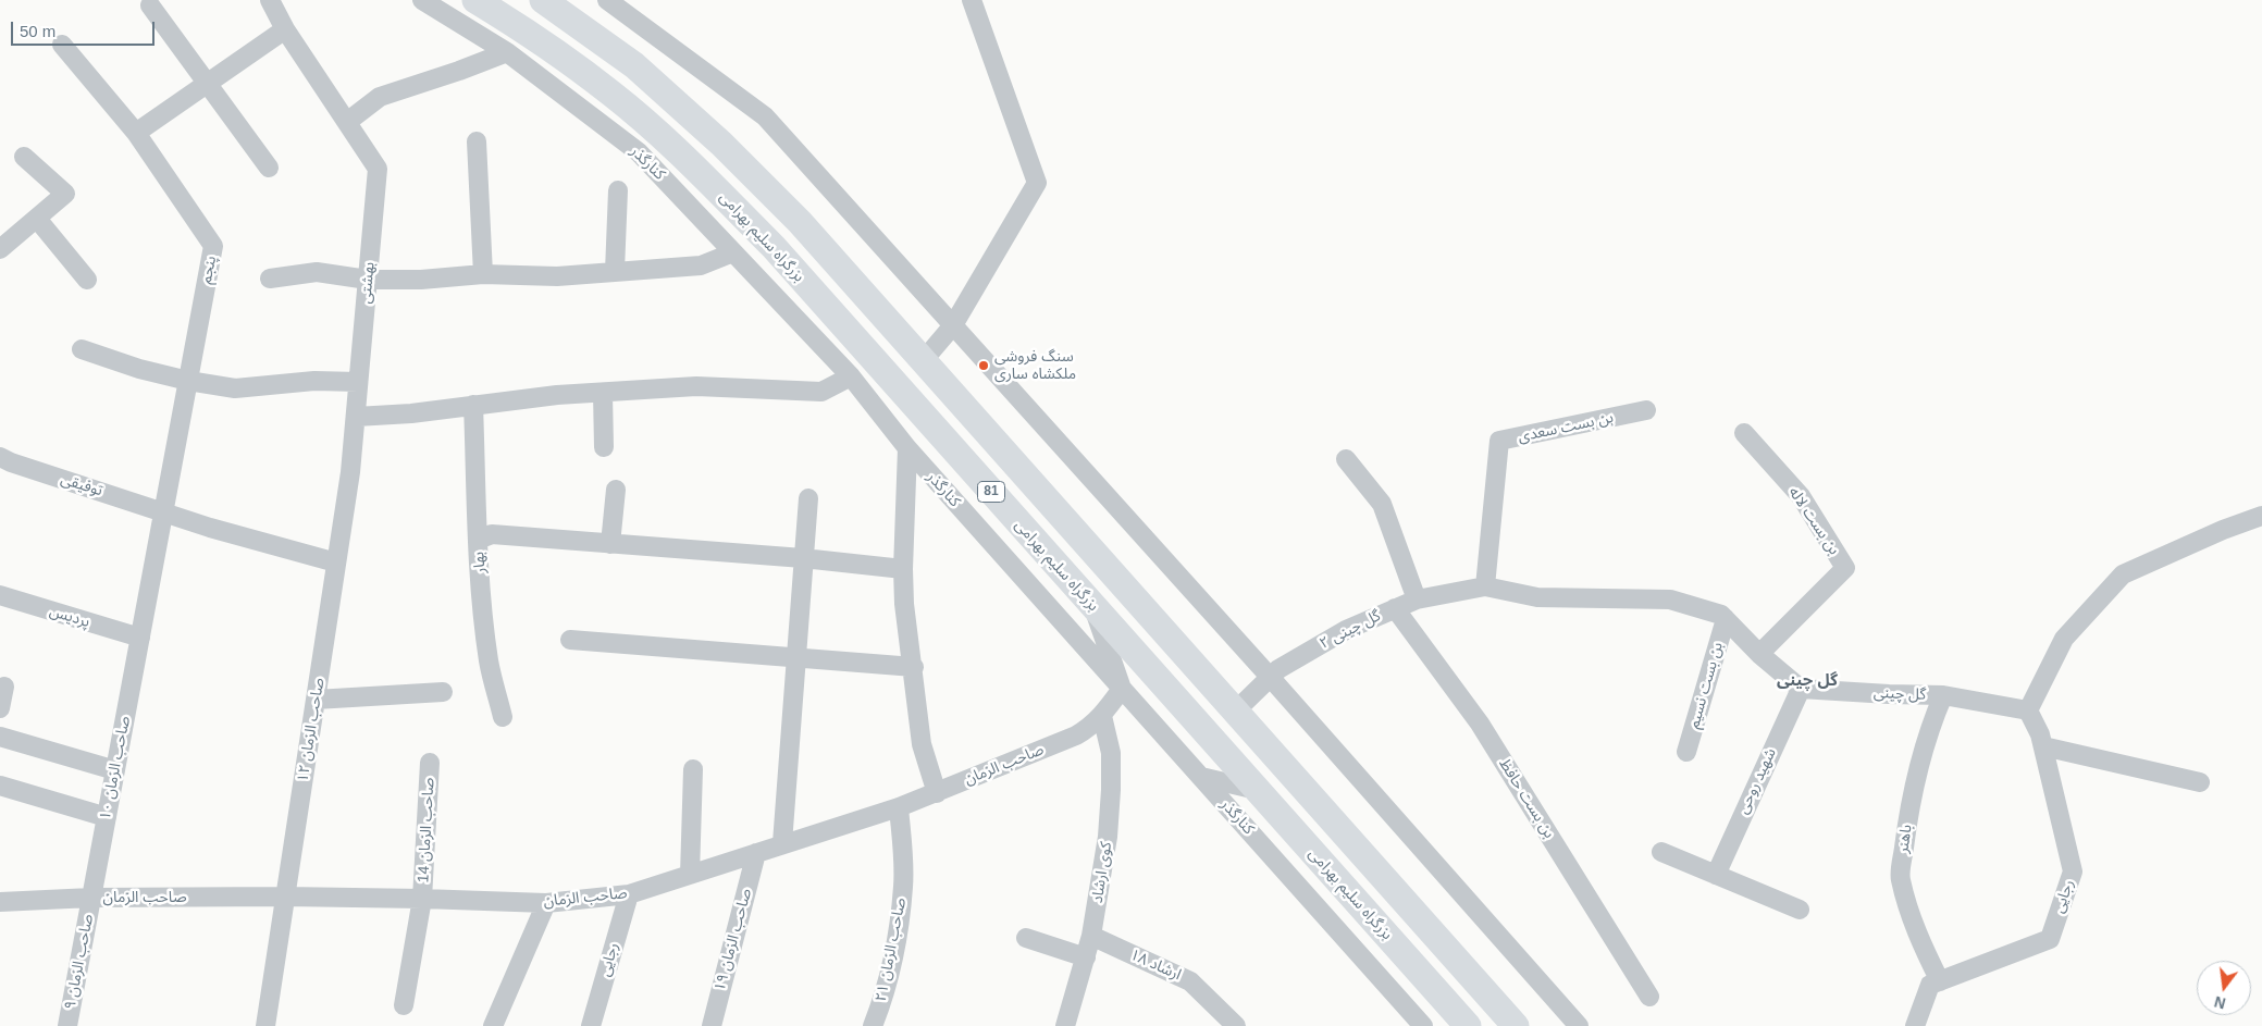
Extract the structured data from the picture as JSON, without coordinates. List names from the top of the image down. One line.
{"streets":{"highway":["بزرگراه سلیم بهرامی","81"],"street":["کنارگذر","پنجم","بهشتی","بن بست سعدی","توفیقی","بن بست لاله","بهار","پردیس","گل چینی ۲","بن بست نسیم","گل چینی","صاحب الزمان ۱۲","صاحب الزمان","صاحب الزمان ۱۰","شهید روحی","بن بست حافظ","صاحب الزمان 14","باهنر","کوی ارشاد","رجایی","صاحب الزمان ۱۹","صاحب الزمان ۲۱","صاحب الزمان ۹","ارشاد ۱۸"]},"crossings":[["کنارگذر","صاحب الزمان"],["پنجم","توفیقی"],["پنجم","پردیس"],["پنجم","صاحب الزمان ۱۰"],["بهشتی","توفیقی"],["بهشتی","صاحب الزمان ۱۲"],["بن بست سعدی","گل چینی ۲"],["توفیقی","صاحب الزمان ۱۲"],["81","گل چینی ۲"],["پردیس","صاحب الزمان ۱۰"],["گل چینی ۲","بن بست حافظ"],["گل چینی","شهید روحی"],["گل چینی","باهنر"],["گل چینی","رجایی"],["صاحب الزمان ۱۲","صاحب الزمان"],["صاحب الزمان","صاحب الزمان ۱۰"],["صاحب الزمان","صاحب الزمان 14"],["صاحب الزمان","کوی ارشاد"],["صاحب الزمان","رجایی"],["صاحب الزمان","صاحب الزمان ۱۹"],["صاحب الزمان","صاحب الزمان ۲۱"],["صاحب الزمان","صاحب الزمان ۹"],["صاحب الزمان ۱۰","صاحب الزمان ۹"],["باهنر","رجایی"],["کوی ارشاد","ارشاد ۱۸"]],"districts":["گل چینی"],"places":["سنگ فروشی ملکشاه ساری"],"scale_bar":"50 m","north":"bottom"}
